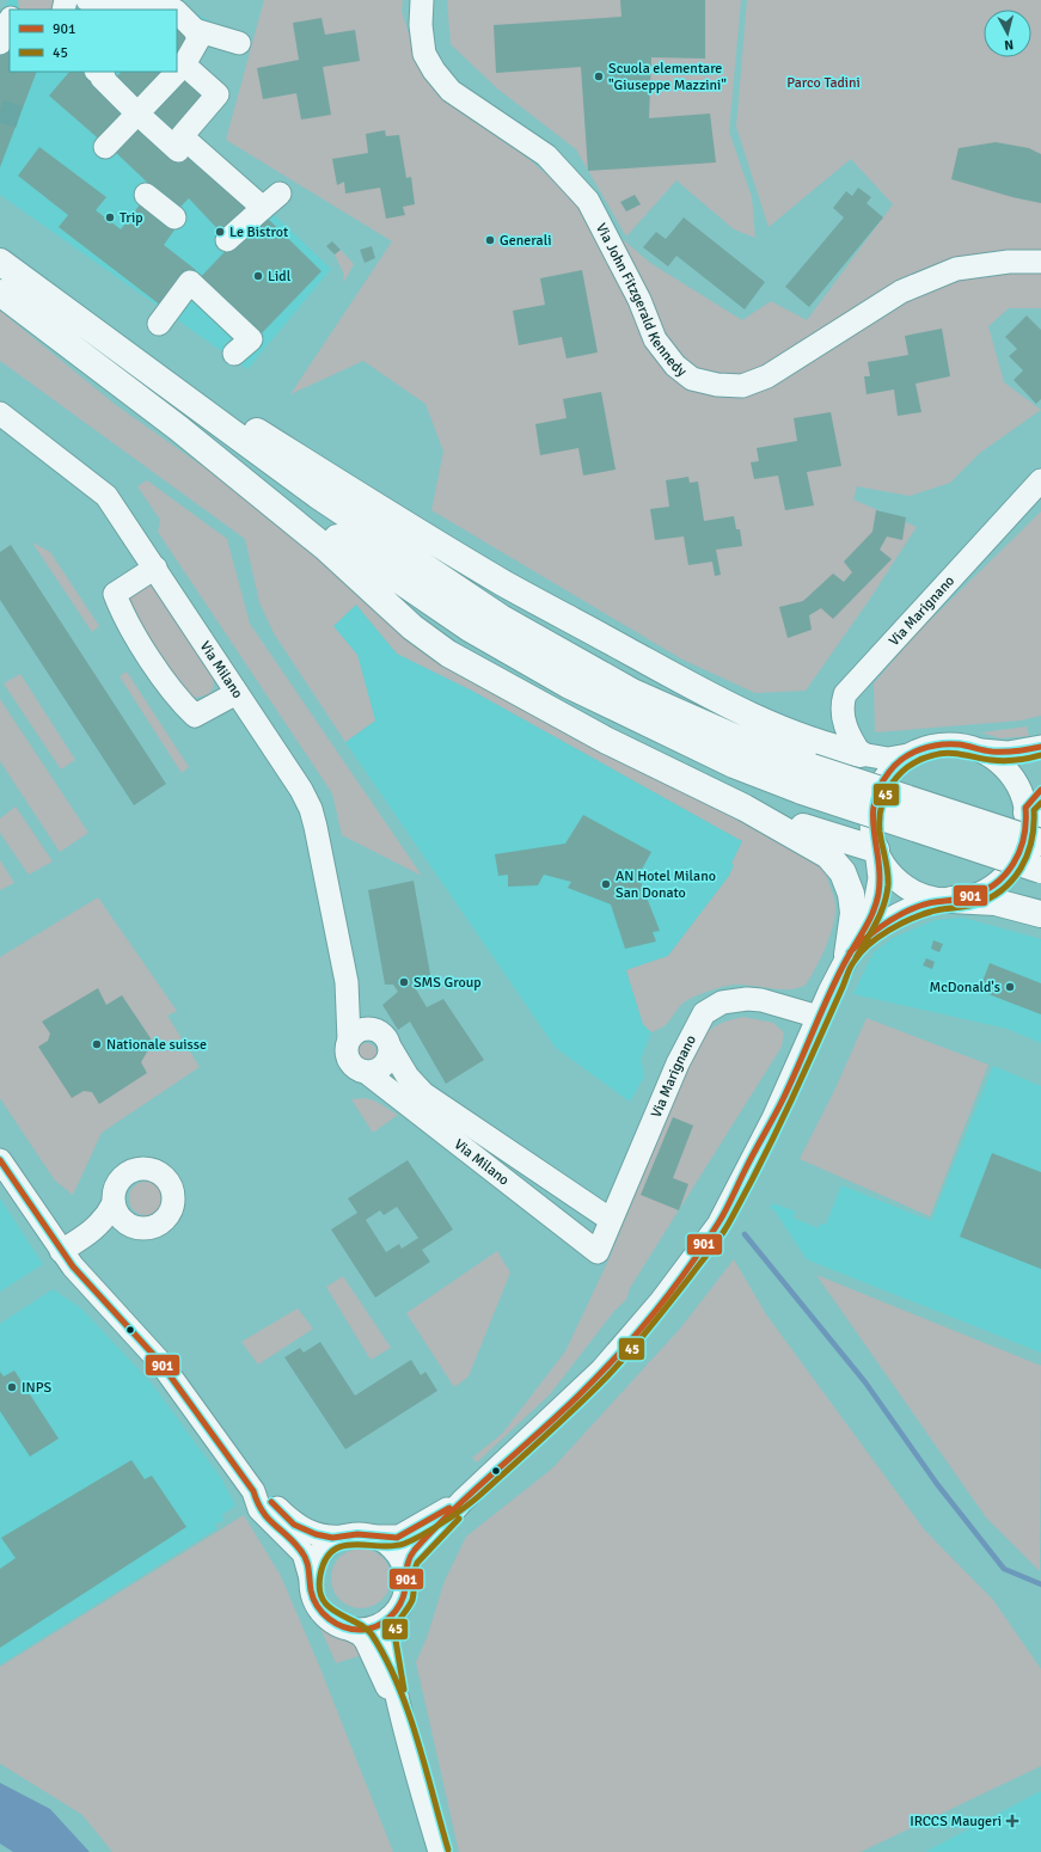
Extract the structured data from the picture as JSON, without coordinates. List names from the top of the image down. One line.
{"streets":{"street":["Via John Fitzgerald Kennedy","Via Marignano","Via Milano"]},"crossings":[["Via Marignano","Via Milano"]],"parks":["Parco Tadini"],"places":{"other":["Scuola elementare \"Giuseppe Mazzini\"","Trip","Le Bistrot","Generali","Lidl","AN Hotel Milano San Donato","SMS Group","McDonald's","Nationale suisse","INPS"],"health":["IRCCS Maugeri"]},"lines":["transit line 901","transit line 45"],"legend":["901","45"],"north":"bottom"}
